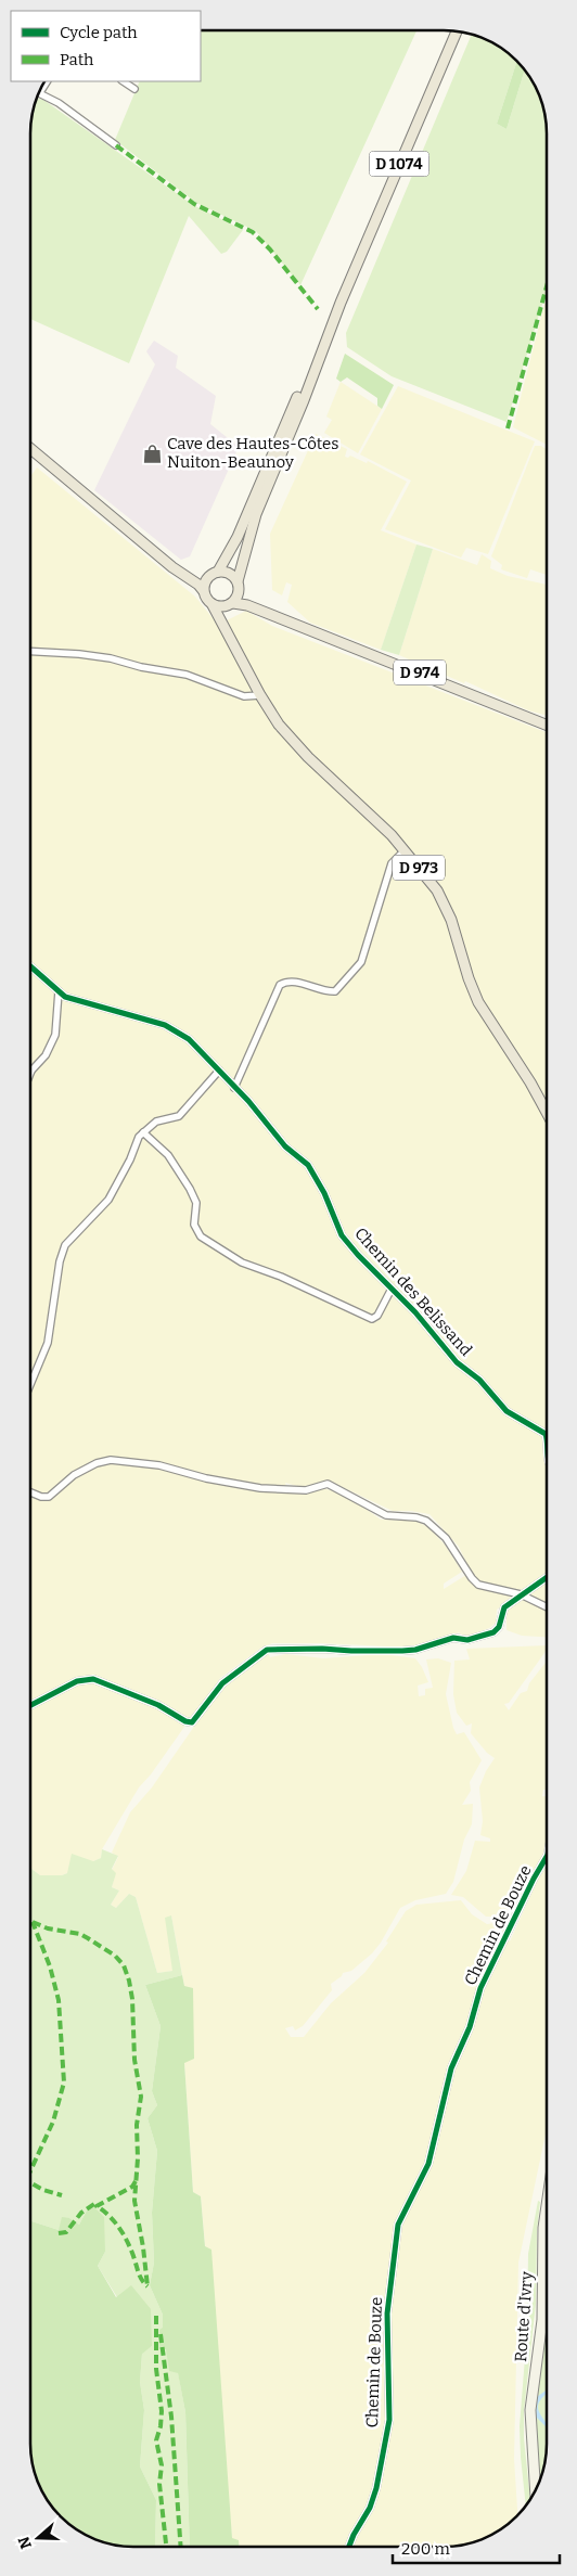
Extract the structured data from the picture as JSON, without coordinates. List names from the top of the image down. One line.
{"streets":{"main road":["D 1074","D 974","D 973","Route d'Ivry"],"street":["Chemin des Belissand","Chemin de Bouze"]},"crossings":[["D 1074","D 974"],["D 1074","D 973"],["D 974","D 973"]],"places":{"shop":["Cave des Hautes-Côtes Nuiton-Beaunoy"]},"legend":["Cycle path","Path"],"scale_bar":"200 m","north":"left"}
